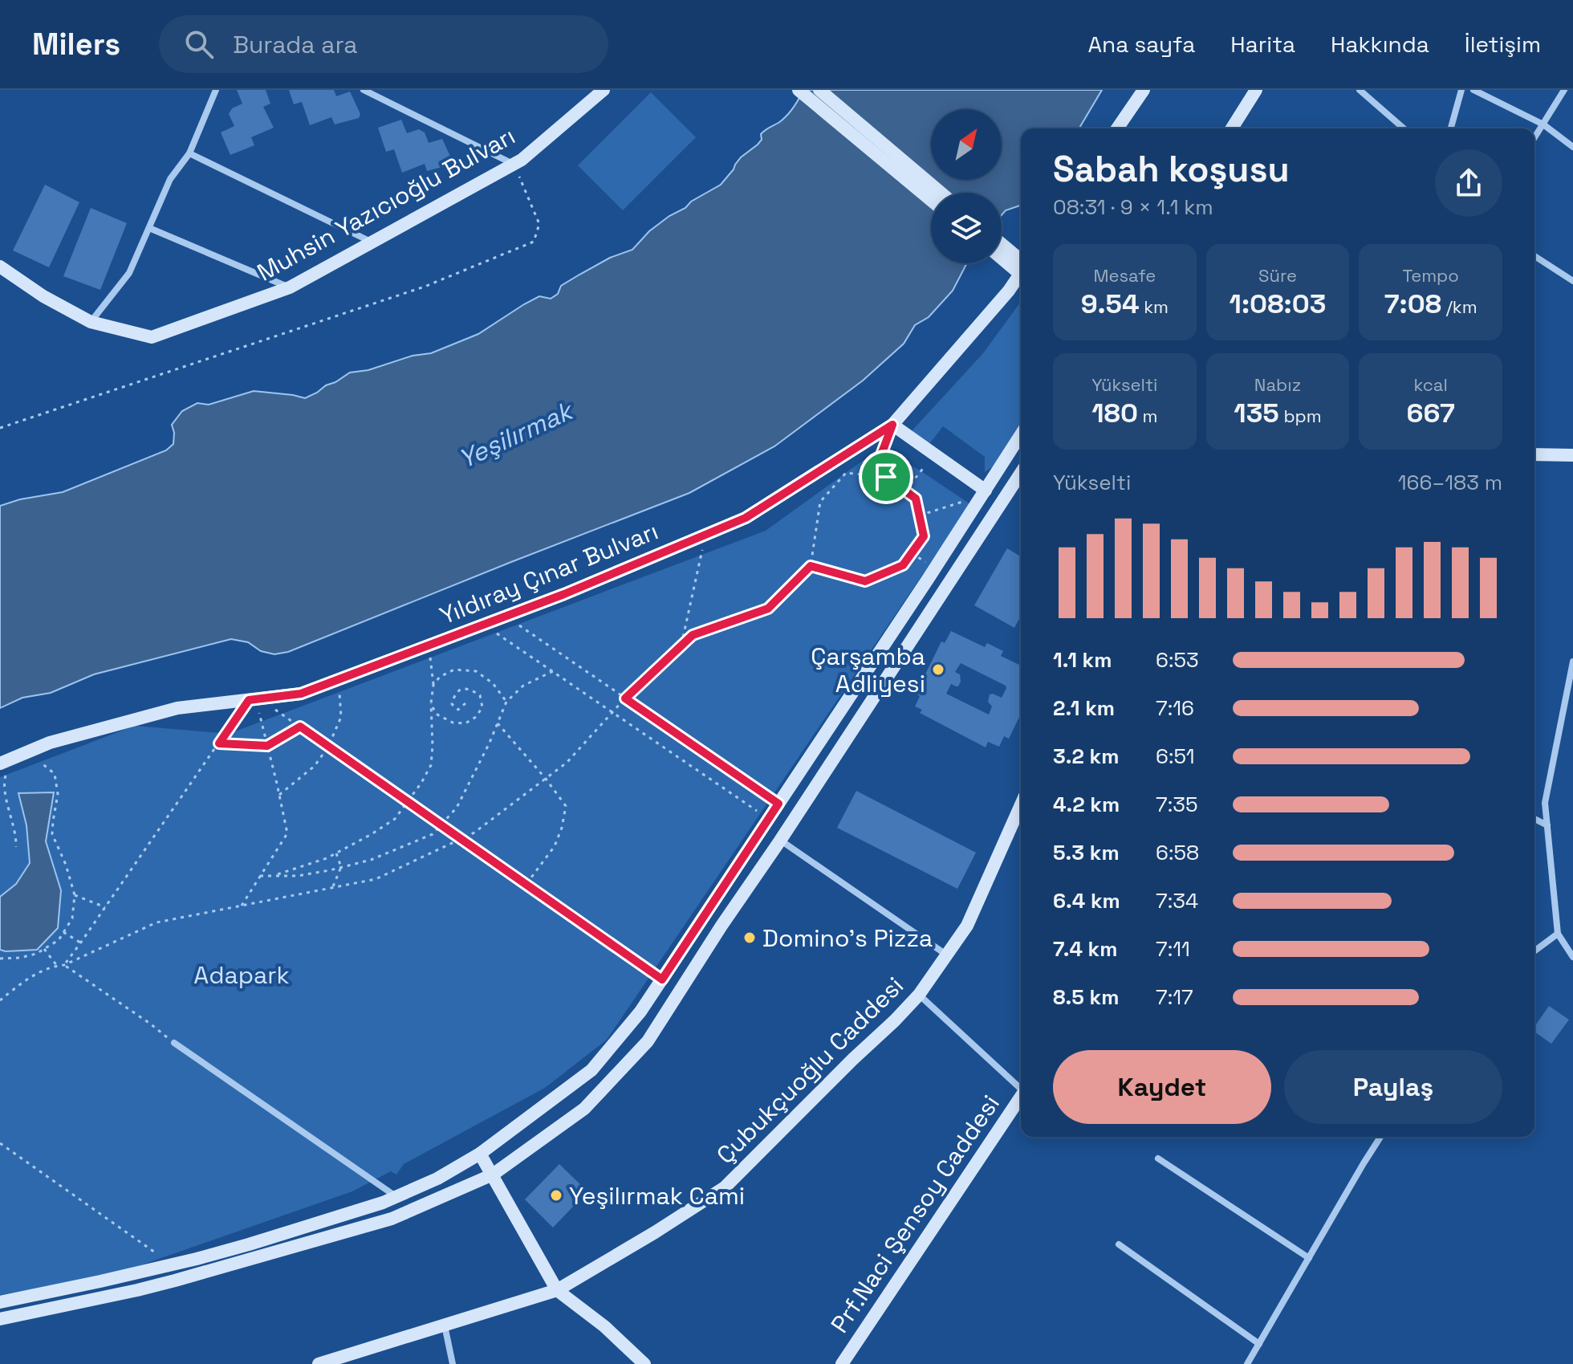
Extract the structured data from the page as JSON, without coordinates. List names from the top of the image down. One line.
{"streets":{"main road":["Muhsin Yazıcıoğlu Bulvarı","Yıldıray Çınar Bulvarı","Çubukçuoğlu Caddesi","Prf.Naci Şensoy Caddesi"]},"water":["Yeşilırmak"],"parks":["Adapark"],"places":["Çarşamba Adliyesi","Domino's Pizza","Yeşilırmak Cami"],"north":"top right","page":{"header":"Milers","search":"Burada ara","nav":["Ana sayfa","Harita","Hakkında","İletişim"],"heading":["Sabah koşusu","08:31 · 9 × 1.1 km"],"stats":[["Mesafe","9.54 km"],["Süre","1:08:03"],["Tempo","7:08 /km"],["Yükselti","180 m"],["Nabız","135 bpm"],["kcal","667"]],"chart":["Yükselti","166–183 m"],"list":[{"name":"1.1 km","note":"6:53"},{"name":"2.1 km","note":"7:16"},{"name":"3.2 km","note":"6:51"},{"name":"4.2 km","note":"7:35"},{"name":"5.3 km","note":"6:58"},{"name":"6.4 km","note":"7:34"},{"name":"7.4 km","note":"7:11"},{"name":"8.5 km","note":"7:17"}],"buttons":["Kaydet","Paylaş"]}}
